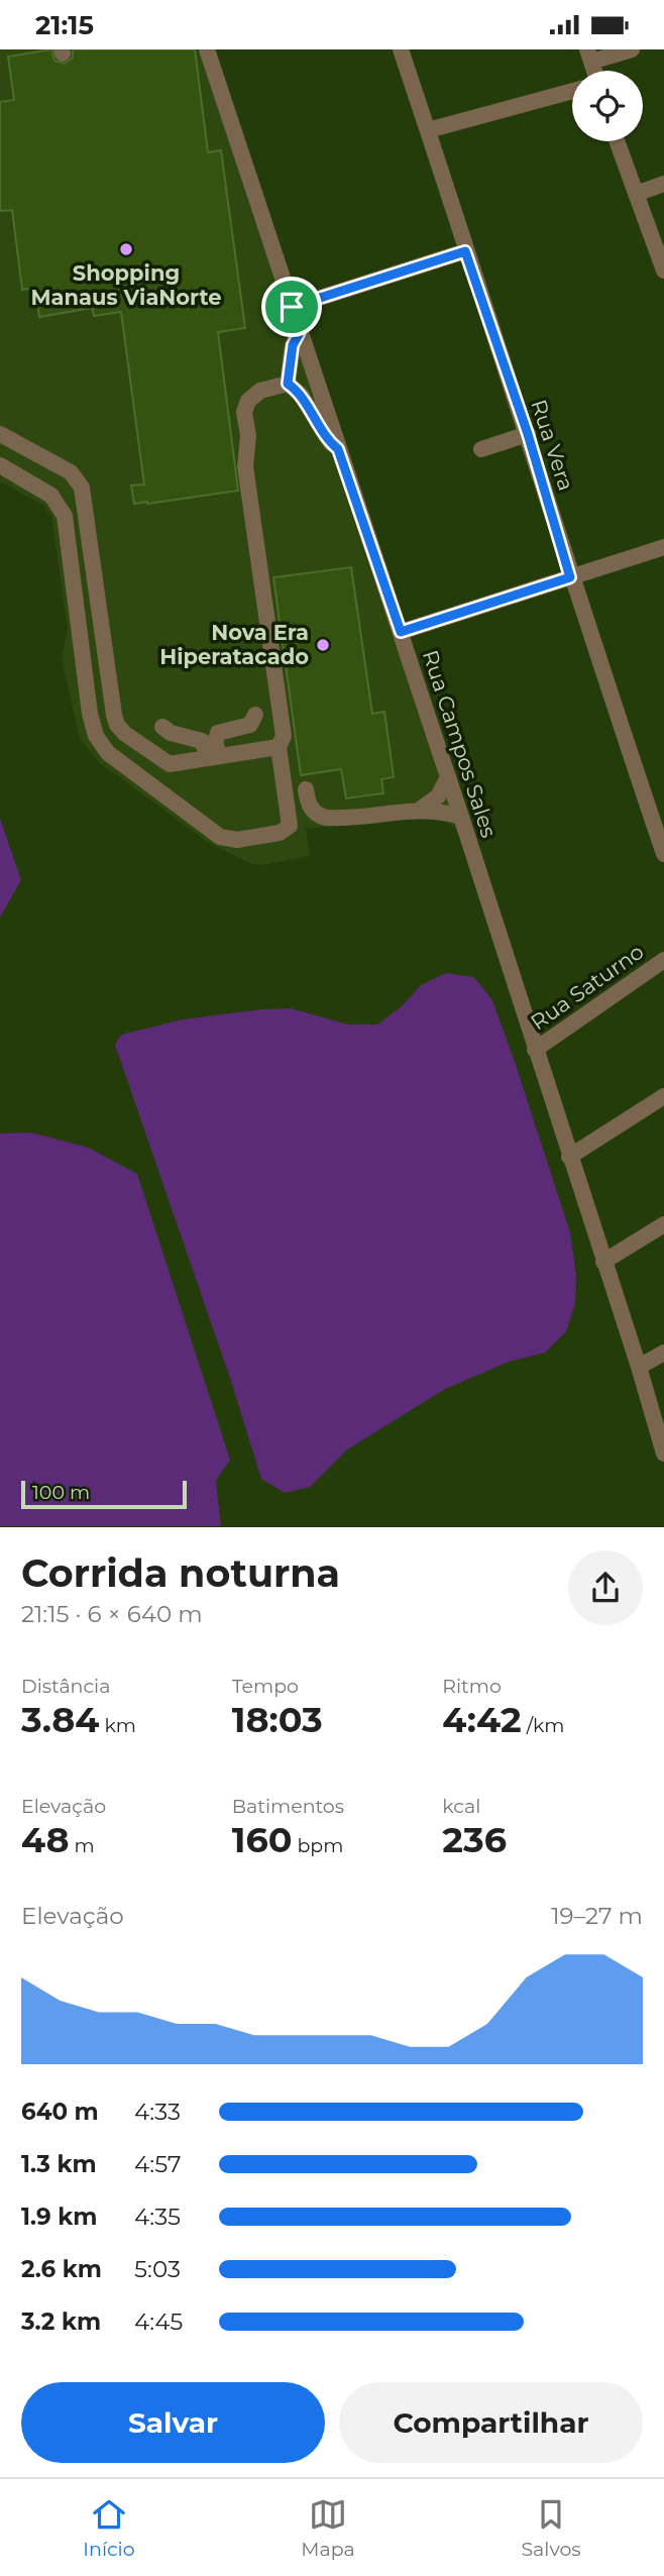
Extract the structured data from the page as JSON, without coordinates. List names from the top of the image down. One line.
{"streets":{"street":["Rua Vera","Rua Campos Sales","Rua Saturno"]},"crossings":[["Rua Campos Sales","Rua Saturno"]],"places":["Shopping Manaus ViaNorte","Nova Era Hiperatacado"],"scale_bar":"100 m","page":{"status":"21:15","scale":"100 m","heading":["Corrida noturna","21:15 · 6 × 640 m"],"stats":[["Distância","3.84 km"],["Tempo","18:03"],["Ritmo","4:42 /km"],["Elevação","48 m"],["Batimentos","160 bpm"],["kcal","236"]],"chart":["Elevação","19–27 m"],"list":[{"name":"640 m","note":"4:33"},{"name":"1.3 km","note":"4:57"},{"name":"1.9 km","note":"4:35"},{"name":"2.6 km","note":"5:03"},{"name":"3.2 km","note":"4:45"}],"buttons":["Salvar","Compartilhar"],"tabs":["Início","Mapa","Salvos"]}}
